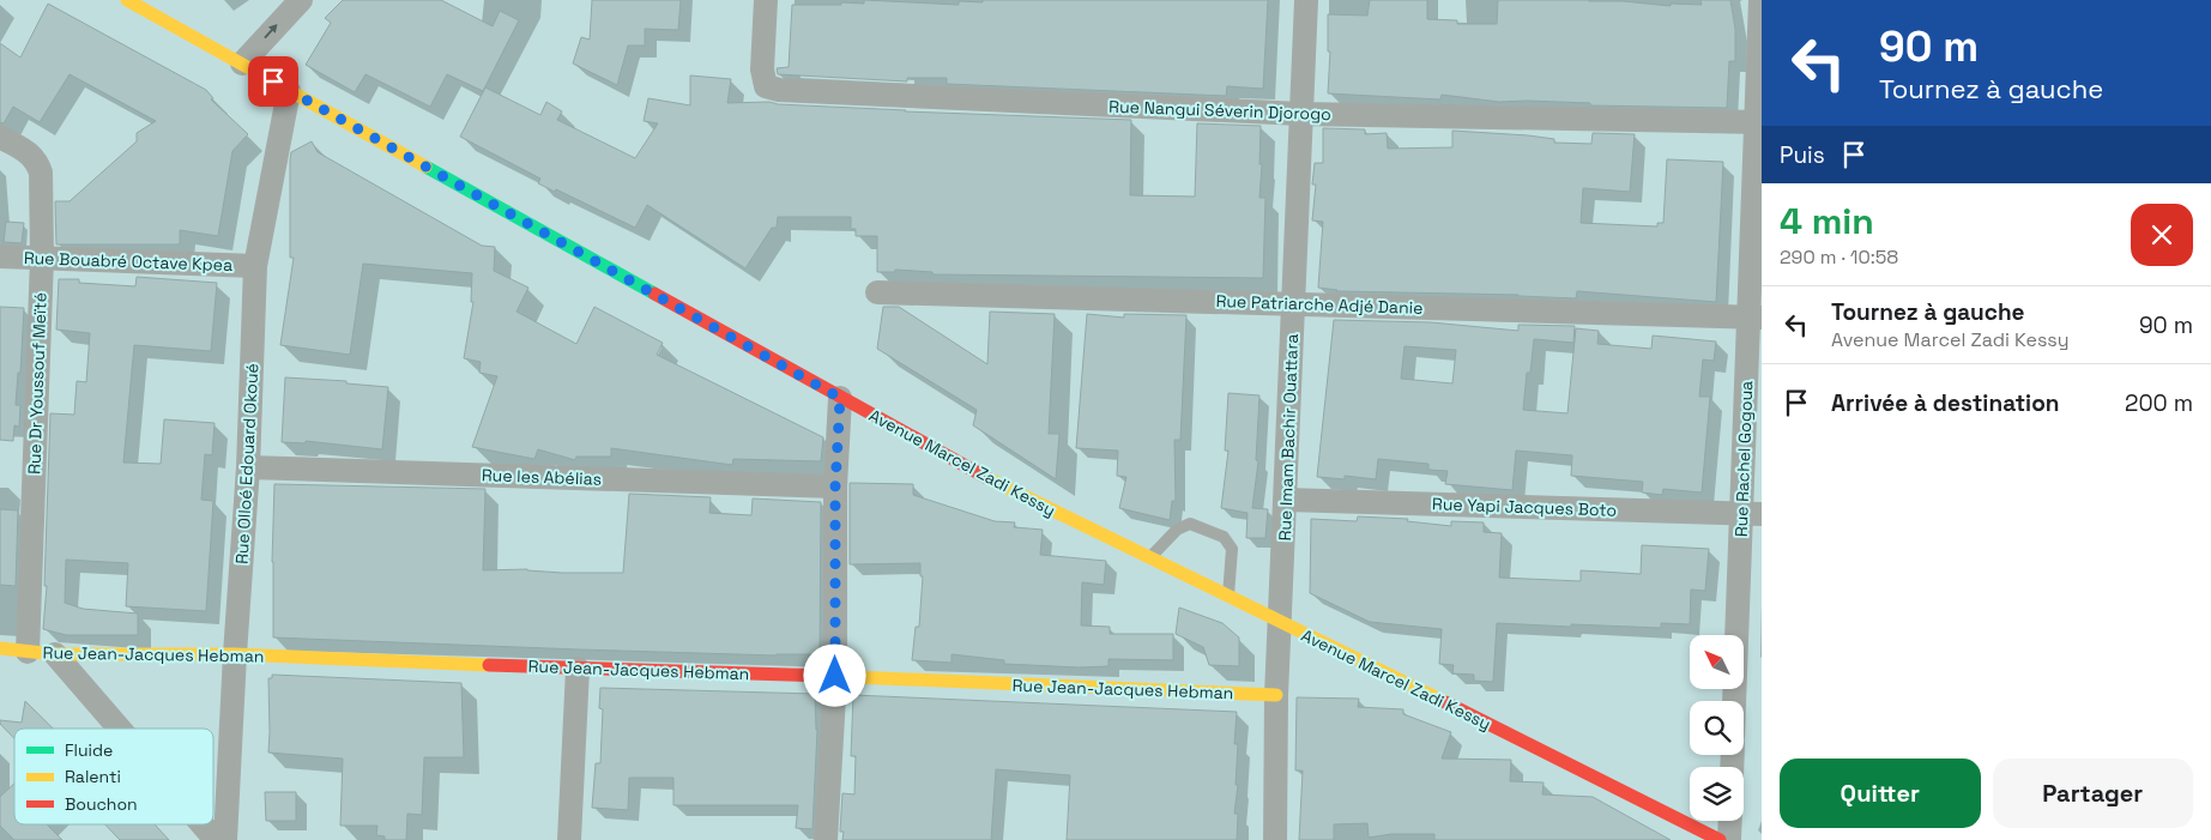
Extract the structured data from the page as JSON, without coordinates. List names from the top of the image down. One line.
{"streets":{"street":["Rue Nangui Séverin Djorogo","Rue Bouabré Octave Kpea","Rue Patriarche Adjé Danie","Rue Dr Youssouf Meïté","Rue Imam Bachir Ouattara","Rue Rachel Gogoua","Avenue Marcel Zadi Kessy","Rue Olloé Edouard Okoué","Rue les Abélias","Rue Yapi Jacques Boto","Rue Jean-Jacques Hebman"]},"crossings":[["Rue Nangui Séverin Djorogo","Rue Imam Bachir Ouattara"],["Rue Nangui Séverin Djorogo","Rue Rachel Gogoua"],["Rue Bouabré Octave Kpea","Rue Dr Youssouf Meïté"],["Rue Bouabré Octave Kpea","Rue Olloé Edouard Okoué"],["Rue Patriarche Adjé Danie","Rue Imam Bachir Ouattara"],["Rue Patriarche Adjé Danie","Rue Rachel Gogoua"],["Rue Dr Youssouf Meïté","Rue Jean-Jacques Hebman"],["Rue Imam Bachir Ouattara","Avenue Marcel Zadi Kessy"],["Rue Imam Bachir Ouattara","Rue Yapi Jacques Boto"],["Rue Imam Bachir Ouattara","Rue Jean-Jacques Hebman"],["Rue Rachel Gogoua","Rue Yapi Jacques Boto"],["Avenue Marcel Zadi Kessy","Rue Olloé Edouard Okoué"],["Rue Olloé Edouard Okoué","Rue les Abélias"],["Rue Olloé Edouard Okoué","Rue Jean-Jacques Hebman"]],"legend":["Fluide","Ralenti","Bouchon"],"north":"top left","page":{"turn":["90 m","Tournez à gauche"],"then":"Puis","heading":["4 min","290 m · 10:58"],"list":[{"name":"Tournez à gauche","note":"Avenue Marcel Zadi Kessy","value":"90 m"},{"name":"Arrivée à destination","value":"200 m"}],"buttons":["Quitter","Partager"]}}
